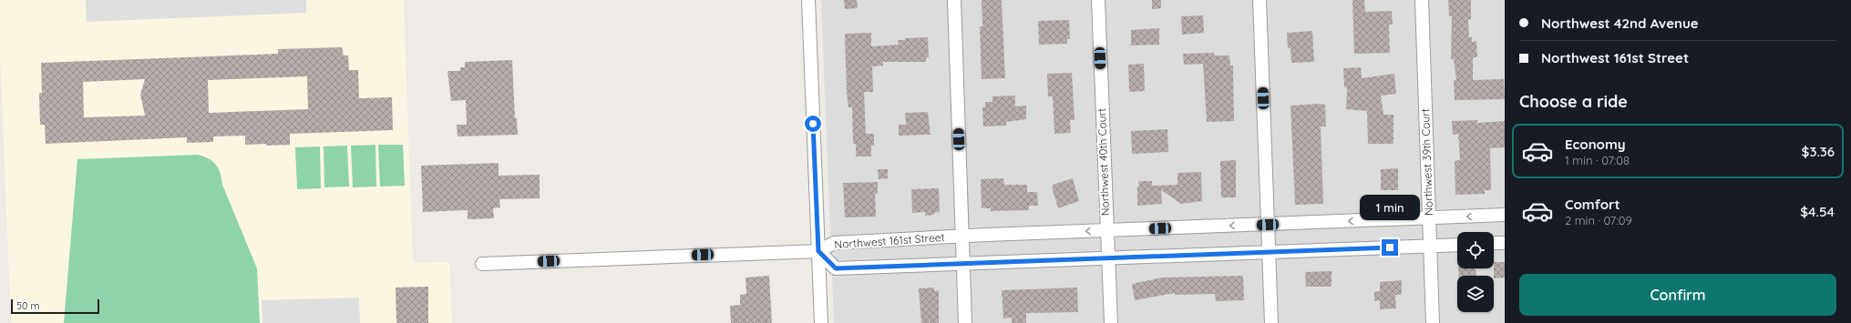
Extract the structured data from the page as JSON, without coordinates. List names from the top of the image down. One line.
{"streets":{"street":["Northwest 40th Court","Northwest 39th Court","Northwest 161st Street"]},"crossings":[["Northwest 40th Court","Northwest 161st Street"],["Northwest 39th Court","Northwest 161st Street"]],"scale_bar":"50 m","page":{"banner":["Northwest 42nd Avenue","Northwest 161st Street"],"heading":"Choose a ride","list":[{"name":"Economy","note":"1 min · 07:08","value":"$3.36"},{"name":"Comfort","note":"2 min · 07:09","value":"$4.54"}],"bubble":"1 min","buttons":"Confirm","scale":"50 m"}}
